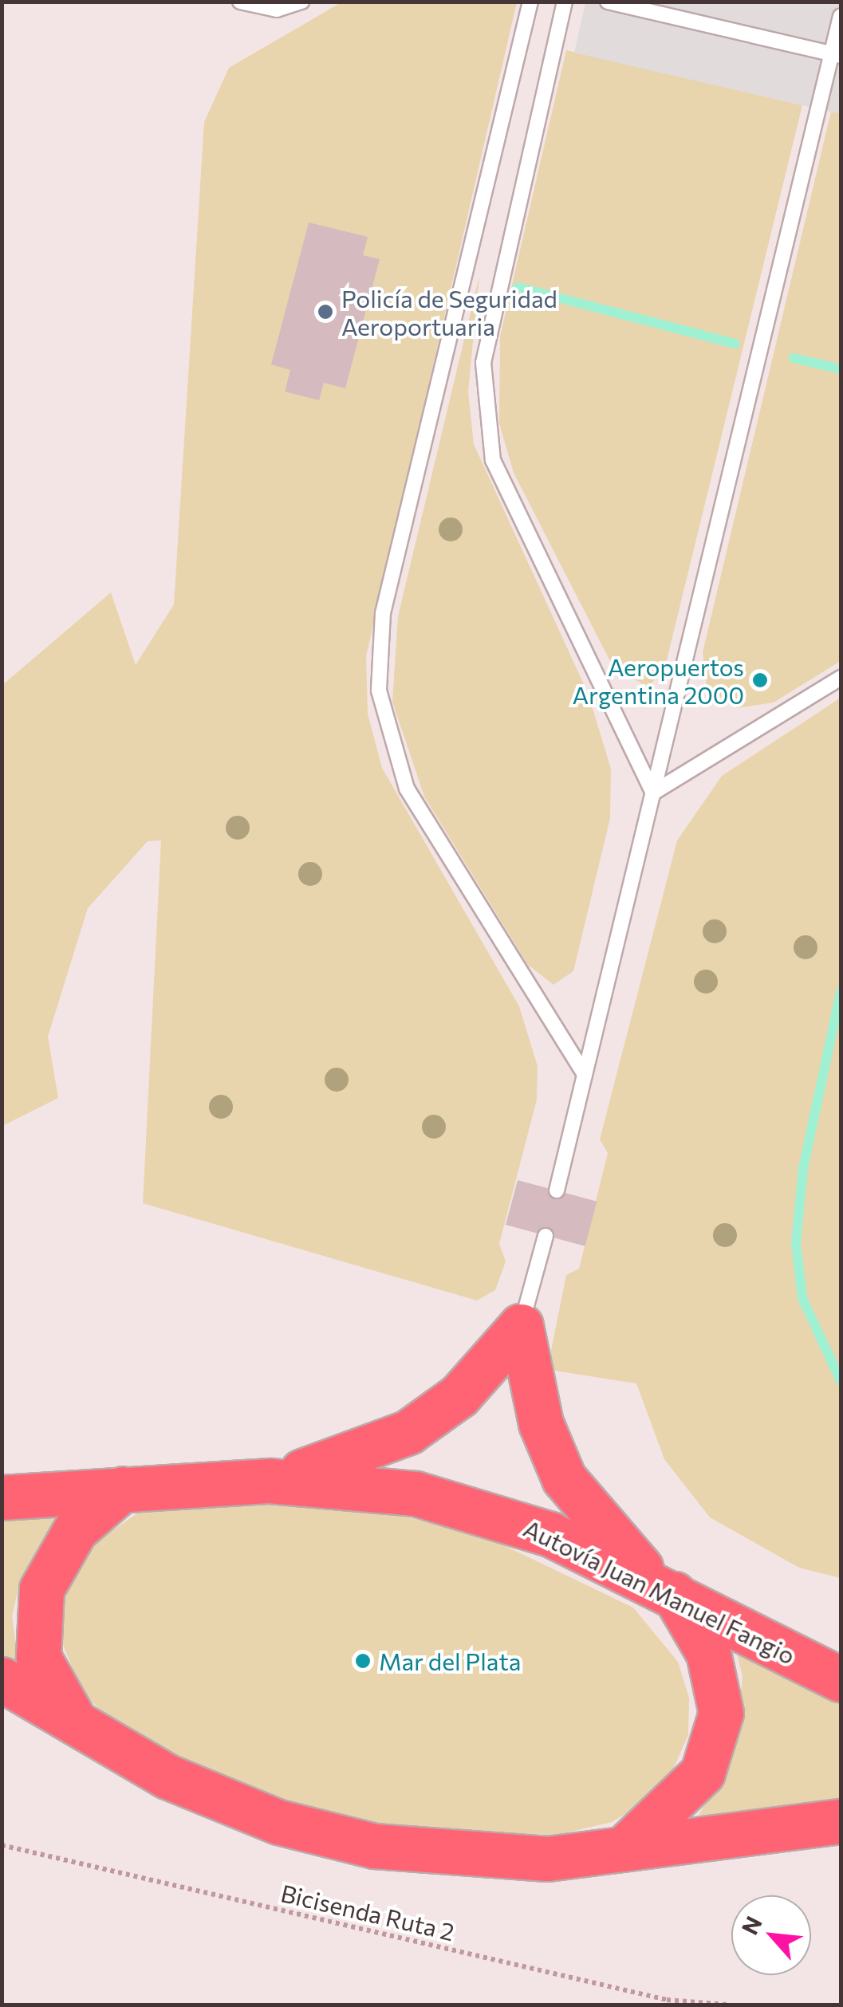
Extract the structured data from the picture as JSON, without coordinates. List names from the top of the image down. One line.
{"streets":{"highway":["Autovía Juan Manuel Fangio"],"path":["Bicisenda Ruta 2"]},"places":["Policía de Seguridad Aeroportuaria","Aeropuertos Argentina 2000","Mar del Plata"],"north":"top left"}
